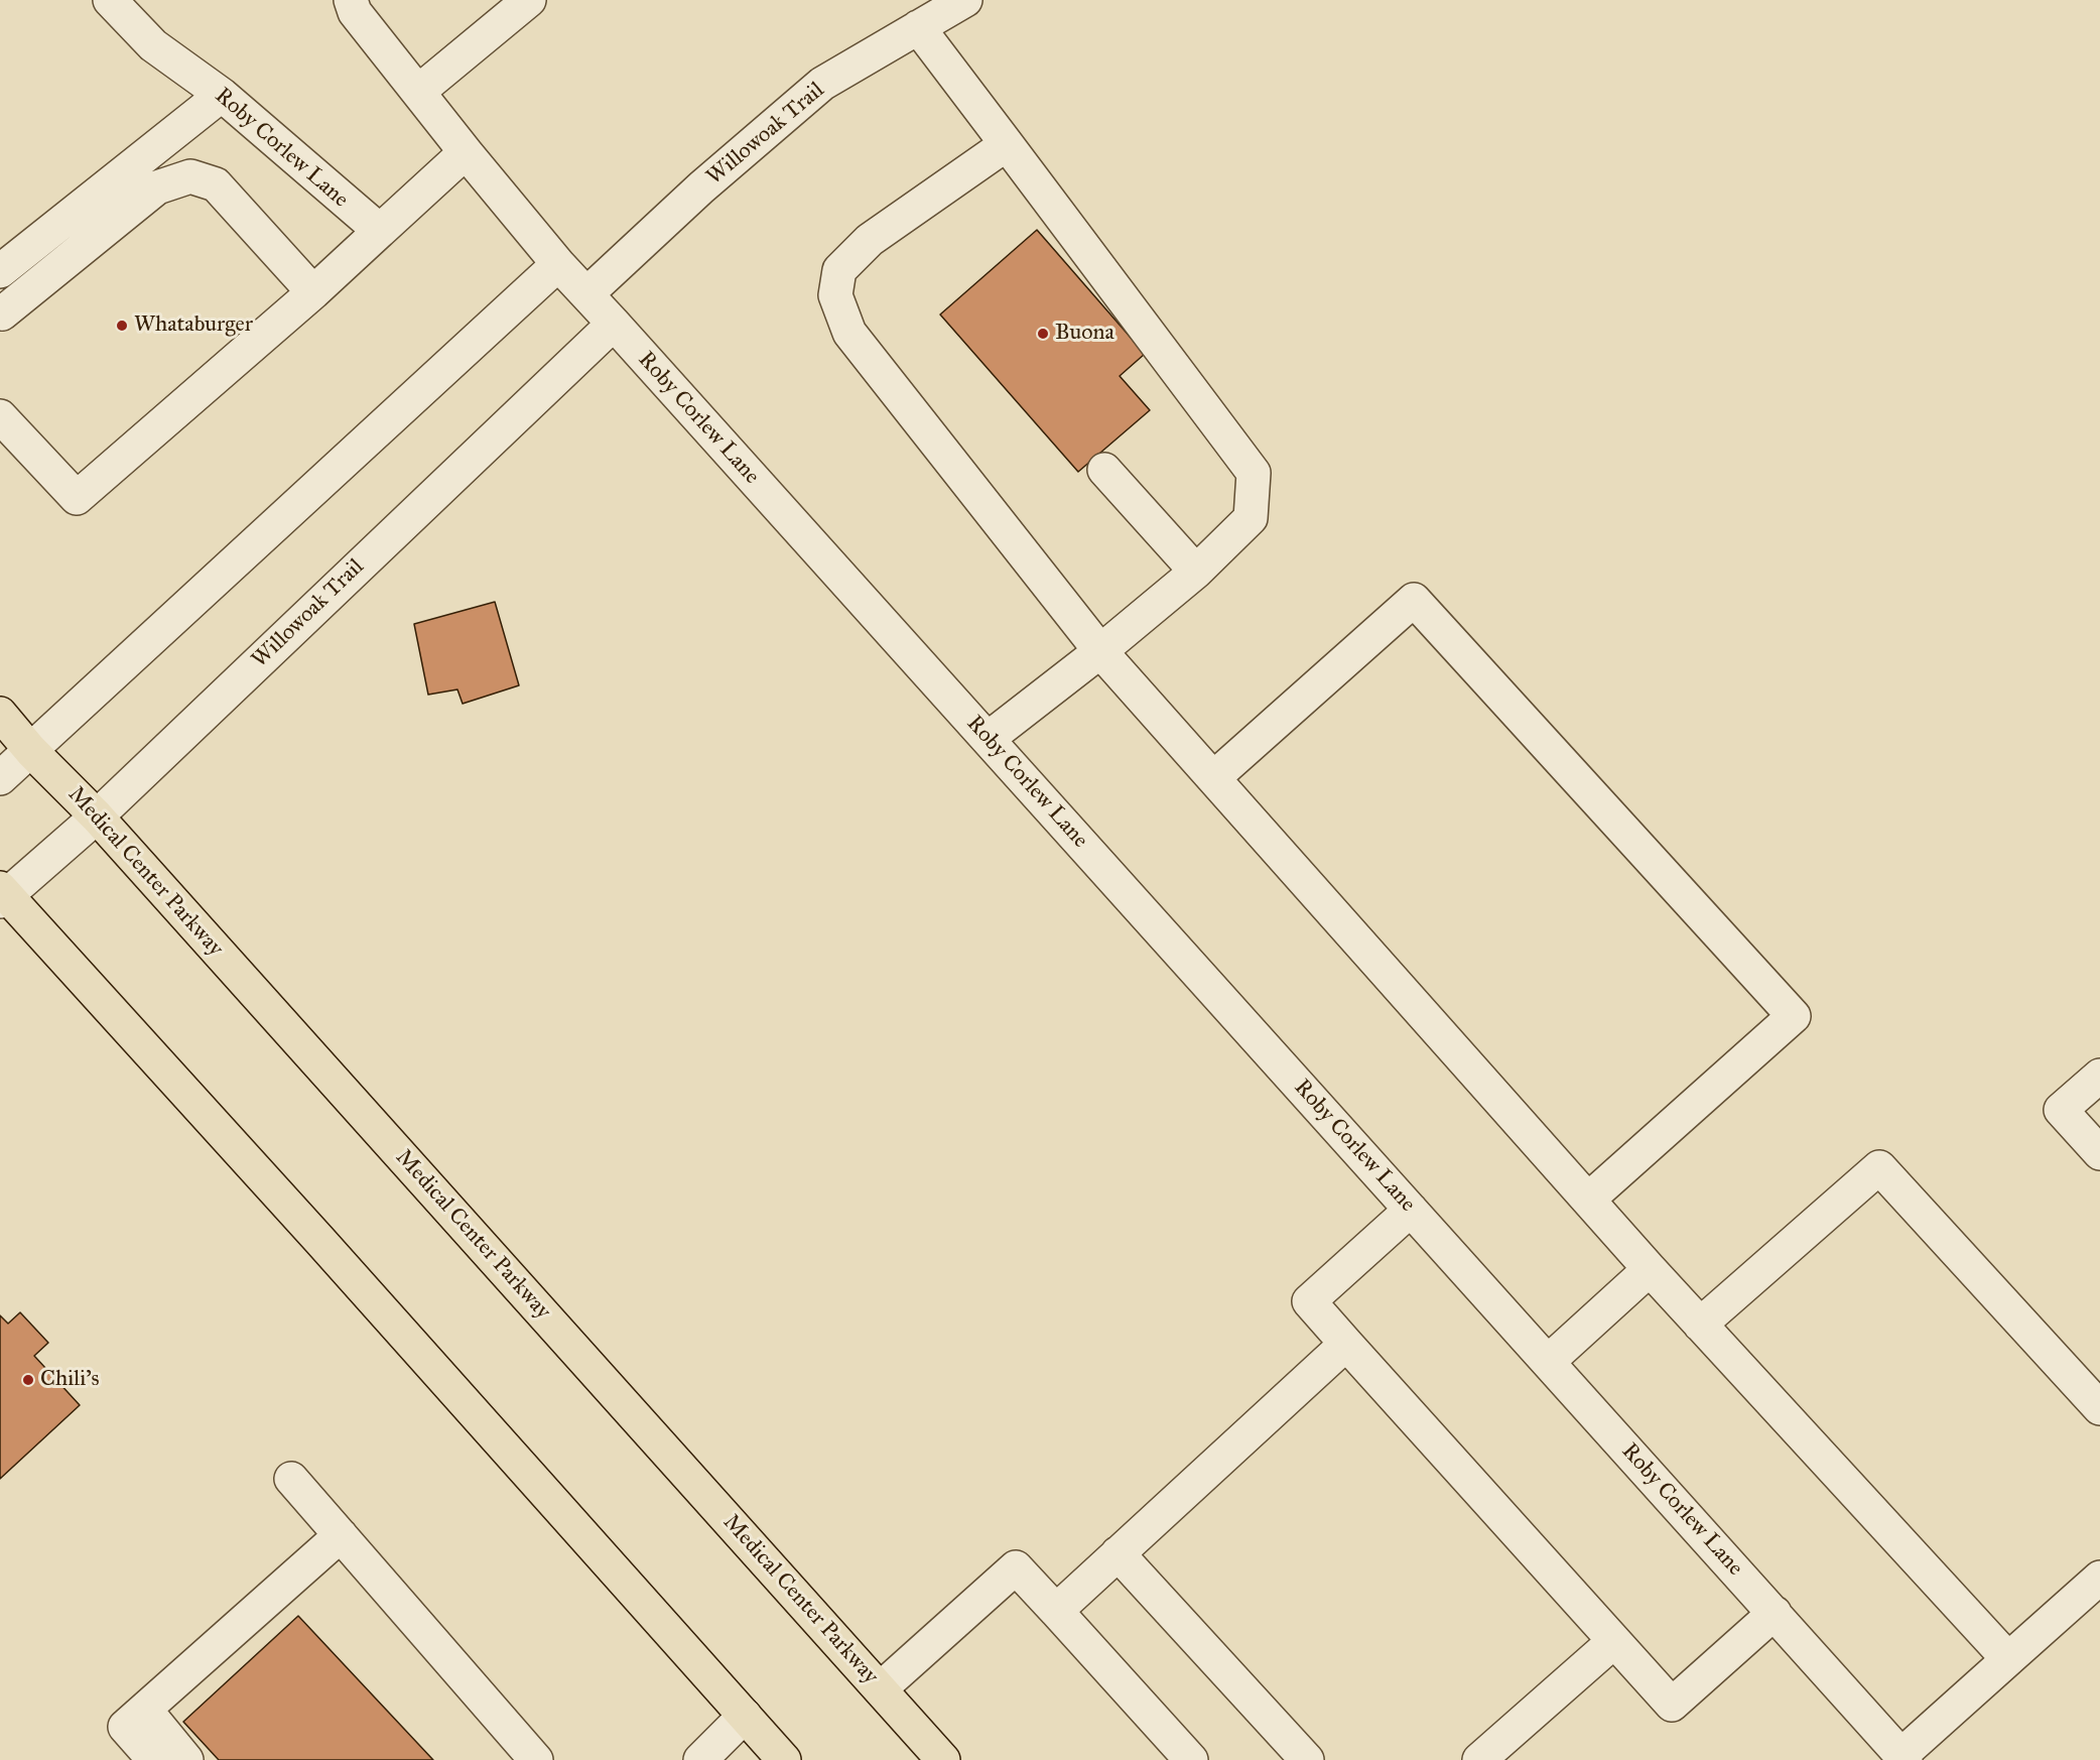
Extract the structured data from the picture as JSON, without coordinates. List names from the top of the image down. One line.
{"streets":{"main road":["Medical Center Parkway"],"street":["Willowoak Trail","Roby Corlew Lane"]},"crossings":[["Willowoak Trail","Roby Corlew Lane"],["Willowoak Trail","Medical Center Parkway"]],"places":["Whataburger","Buona","Chili's"]}
